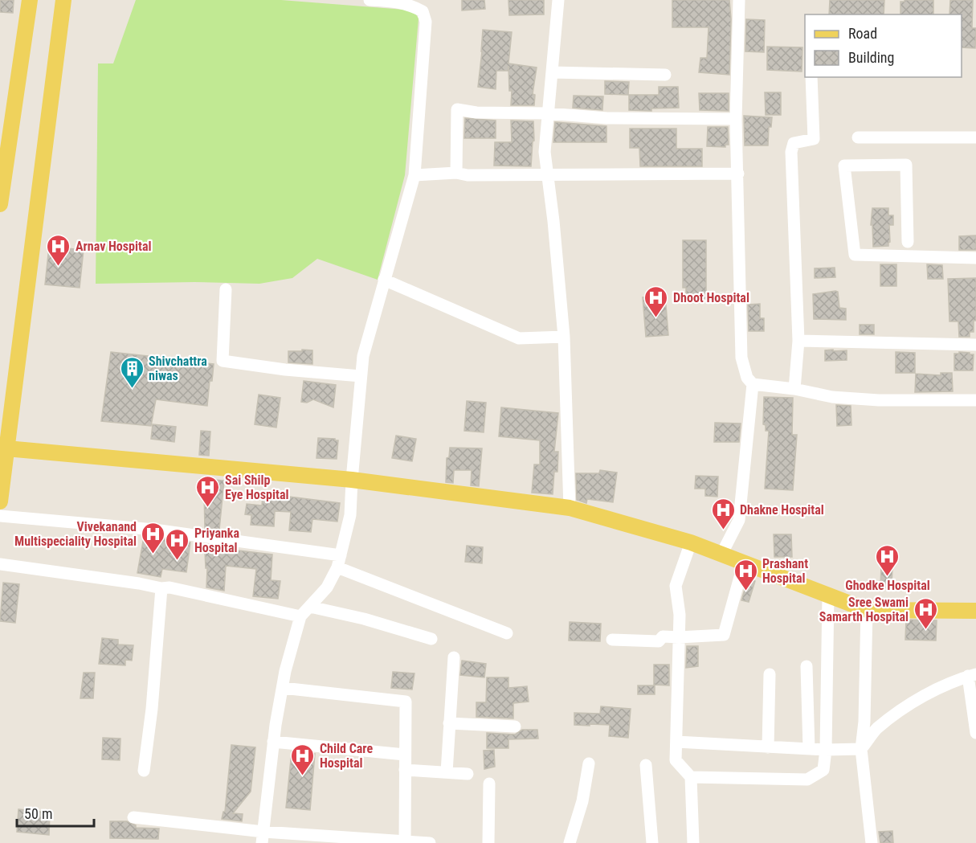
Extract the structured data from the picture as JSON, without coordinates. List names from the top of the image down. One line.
{"places":{"hospital":["Arnav Hospital","Dhoot Hospital","Sai Shilp Eye Hospital","Dhakne Hospital","Vivekanand Multispeciality Hospital","Priyanka Hospital","Ghodke Hospital","Prashant Hospital","Sree Swami Samarth Hospital","Child Care Hospital"],"building":["Shivchattra niwas"]},"legend":["Road","Building"],"scale_bar":"50 m"}
